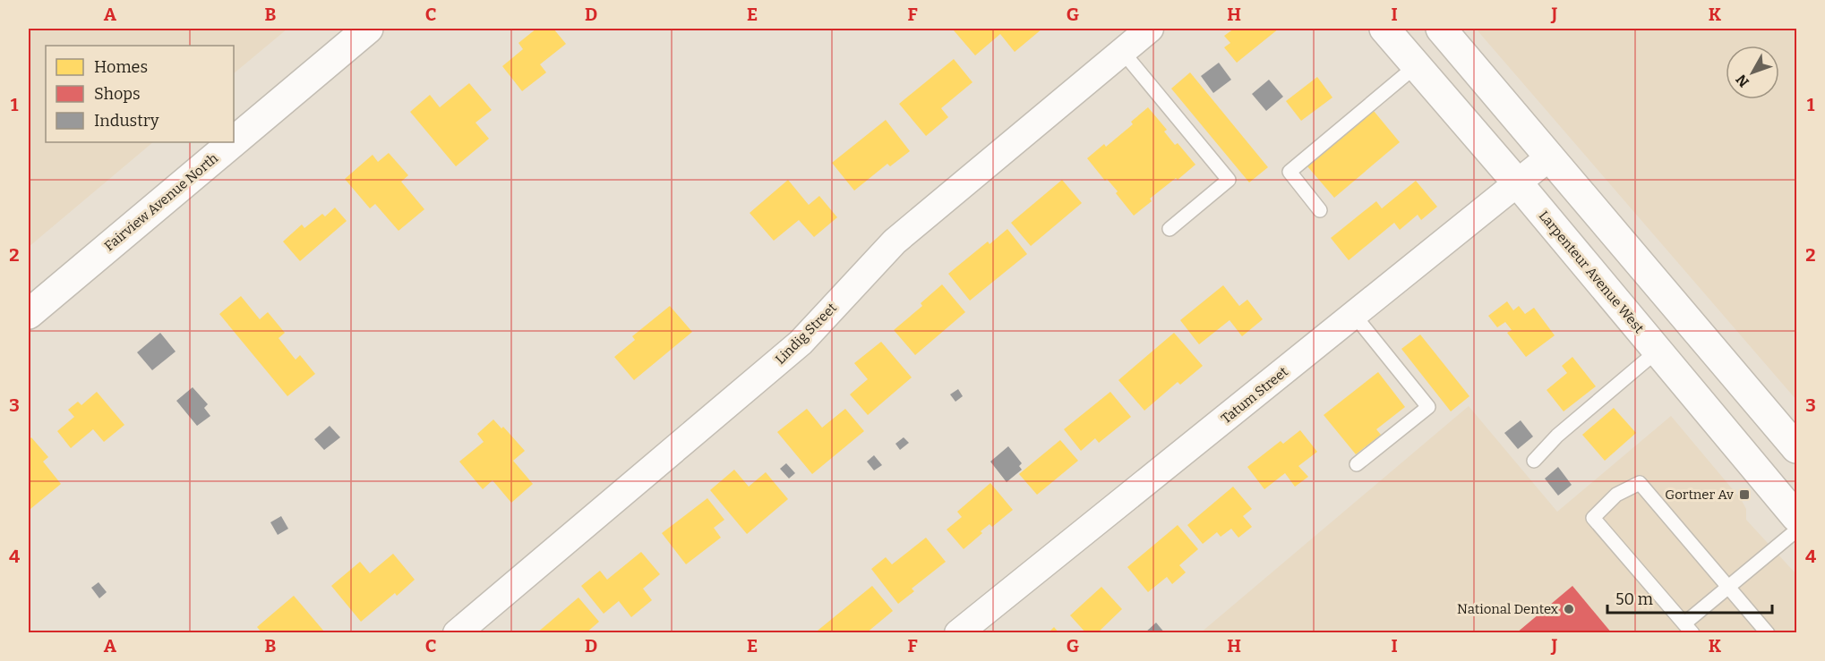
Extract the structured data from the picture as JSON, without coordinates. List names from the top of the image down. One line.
{"streets":{"main road":["Fairview Avenue North","Larpenteur Avenue West"],"street":["Lindig Street","Tatum Street"]},"crossings":[["Larpenteur Avenue West","Tatum Street"]],"places":{"transit":["Gortner Av"],"other":["National Dentex"]},"legend":["Homes","Shops","Industry"],"scale_bar":"50 m","north":"bottom left","grid":{"columns":["A","B","C","D","E","F","G","H","I","J","K"],"rows":["1","2","3","4"]}}
